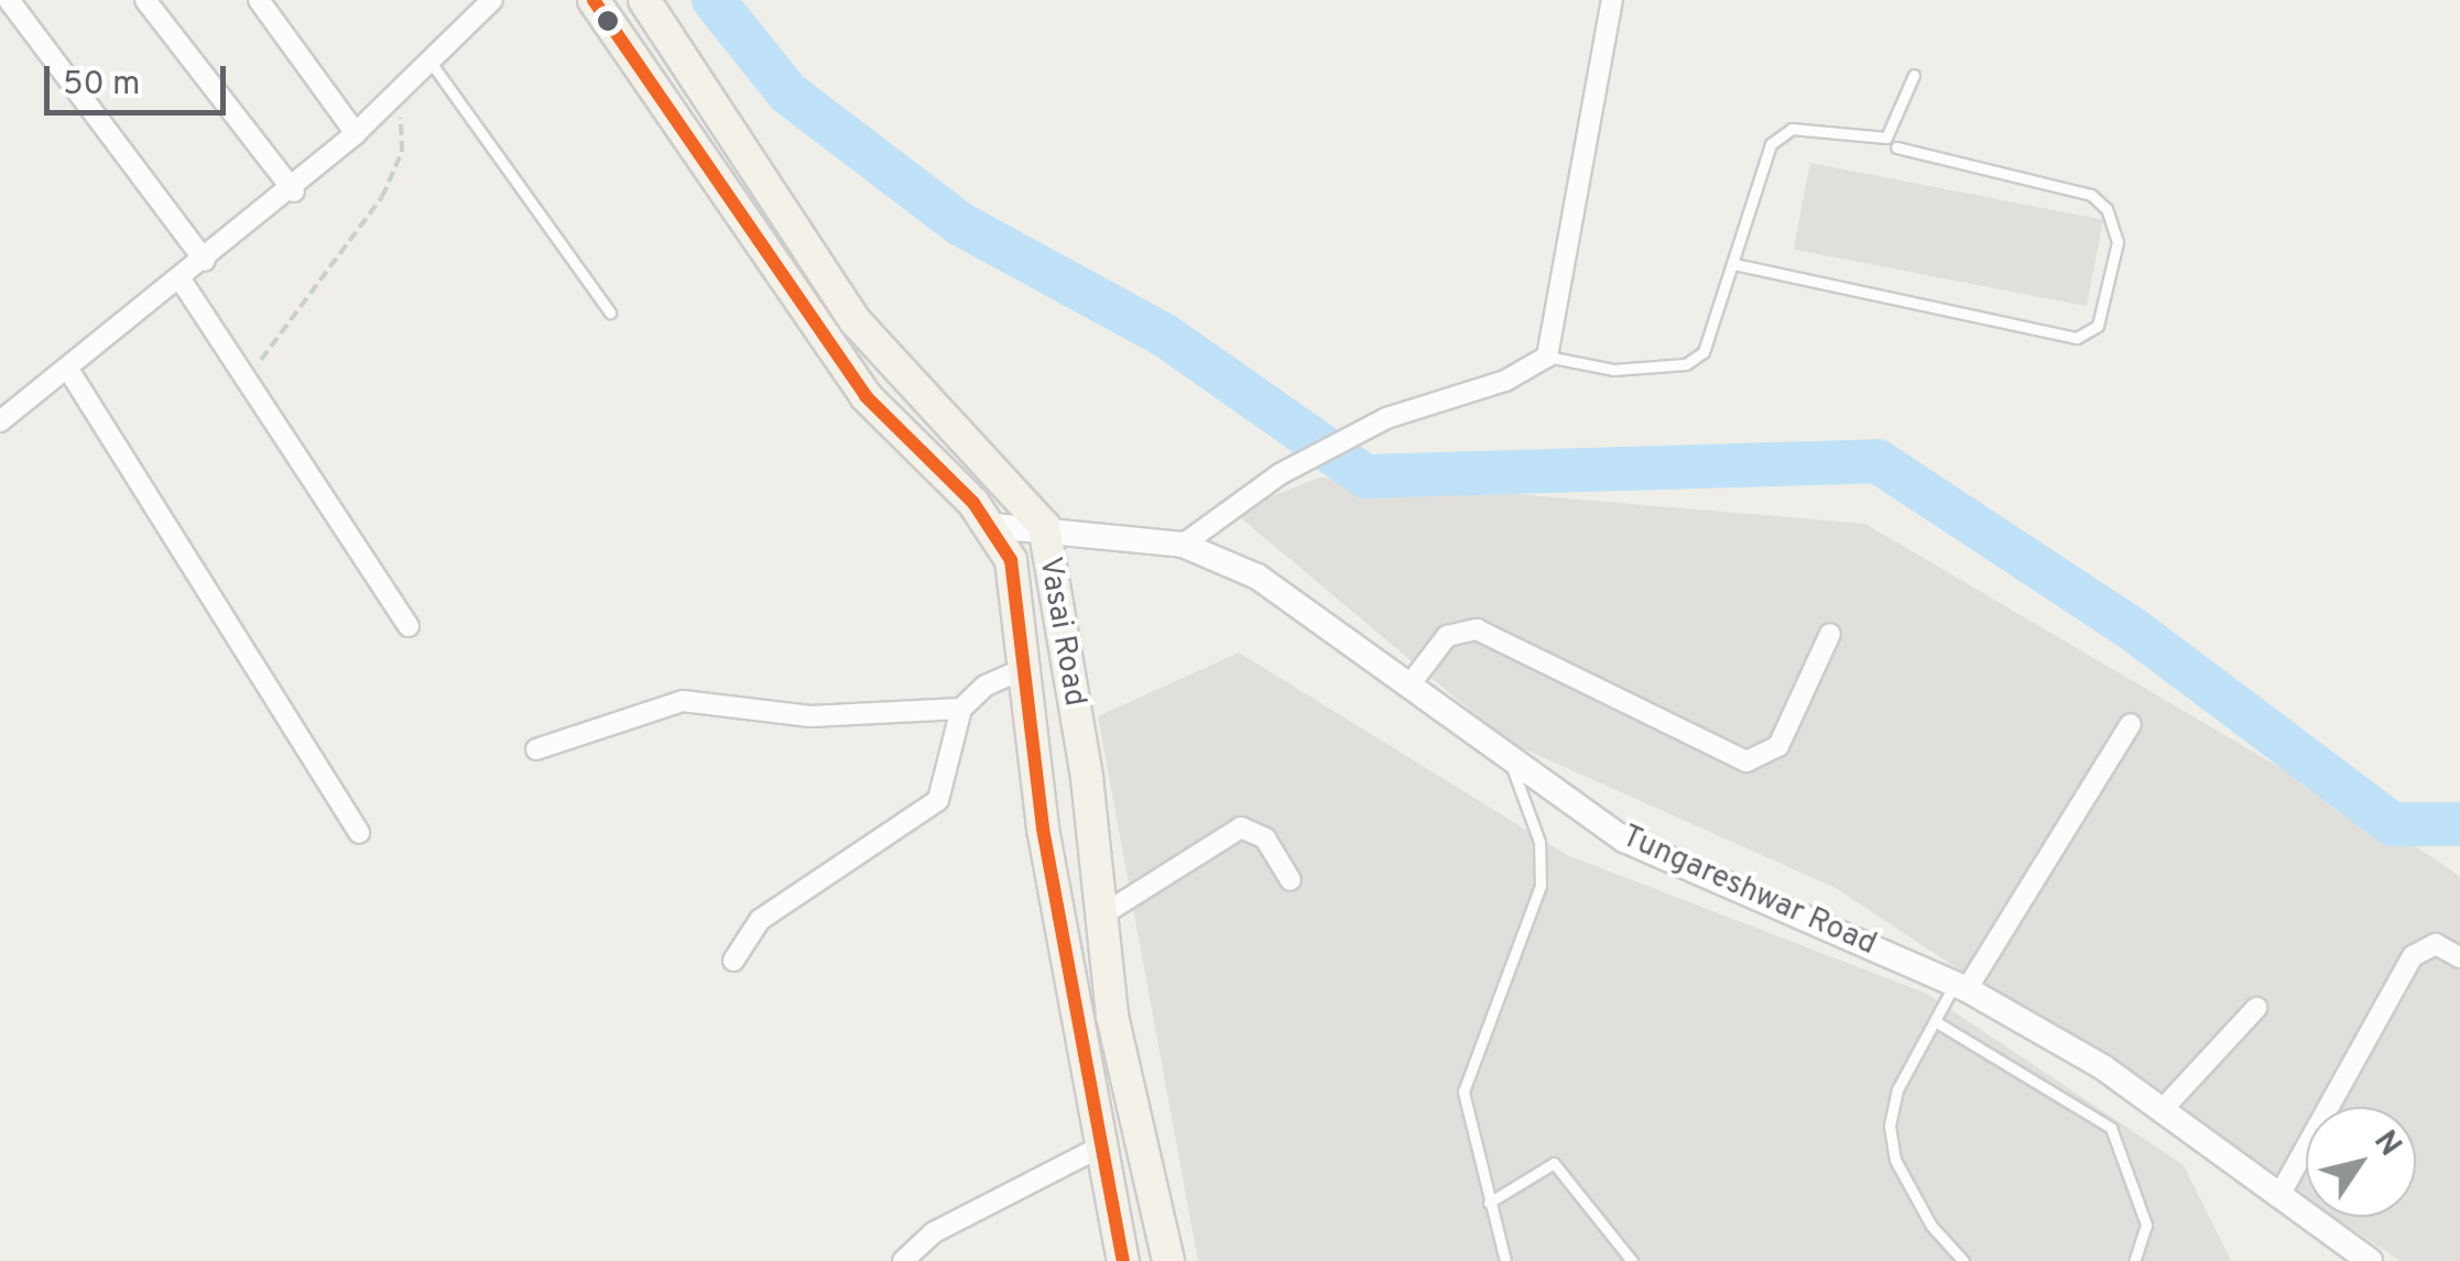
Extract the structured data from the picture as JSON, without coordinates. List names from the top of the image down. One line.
{"streets":{"main road":["Vasai Road"],"street":["Tungareshwar Road"]},"crossings":[["Vasai Road","Tungareshwar Road"]],"scale_bar":"50 m","north":"top right"}
